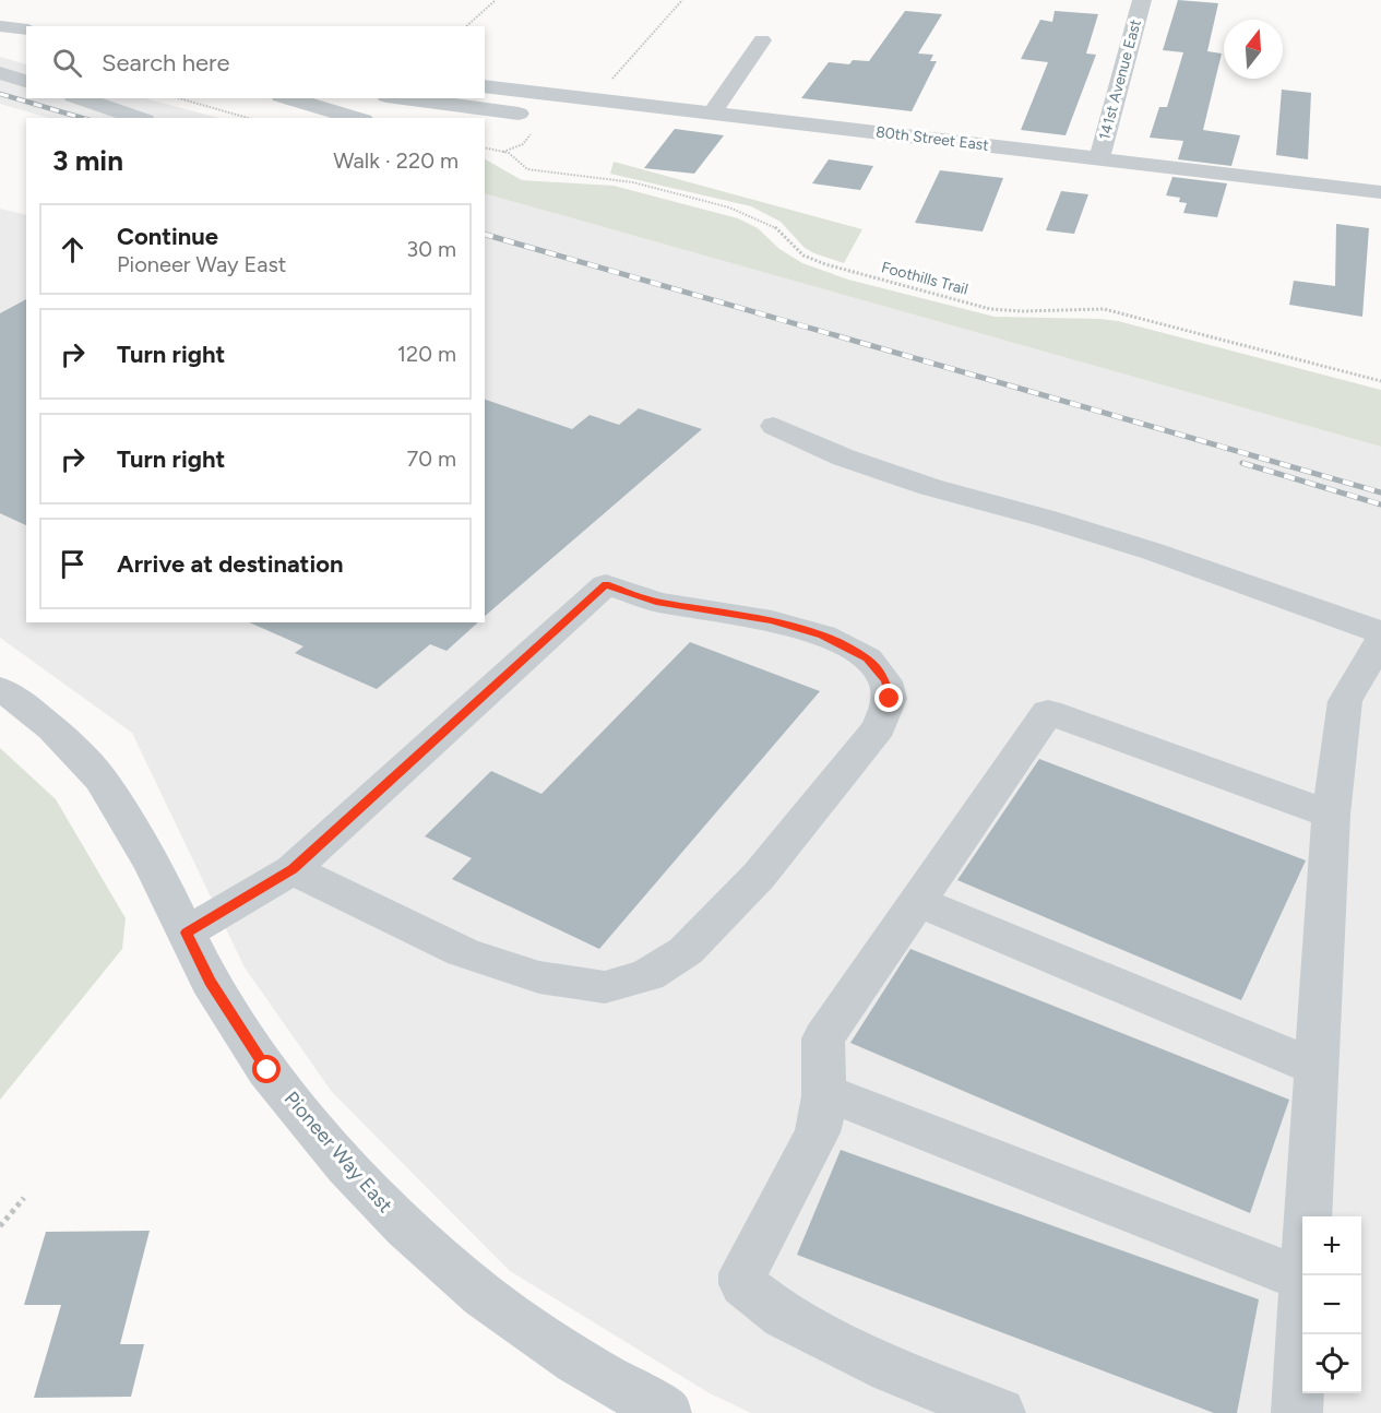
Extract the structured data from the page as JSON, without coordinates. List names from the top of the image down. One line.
{"streets":{"street":["141st Avenue East","80th Street East","Pioneer Way East"],"path":["Foothills Trail"]},"crossings":[["141st Avenue East","80th Street East"]],"north":"top","page":{"search":"Search here","heading":["3 min","Walk · 220 m"],"list":[["Continue","Pioneer Way East","30 m"],["Turn right","120 m"],["Turn right","70 m"],"Arrive at destination"],"map_buttons":["+","−"]}}
